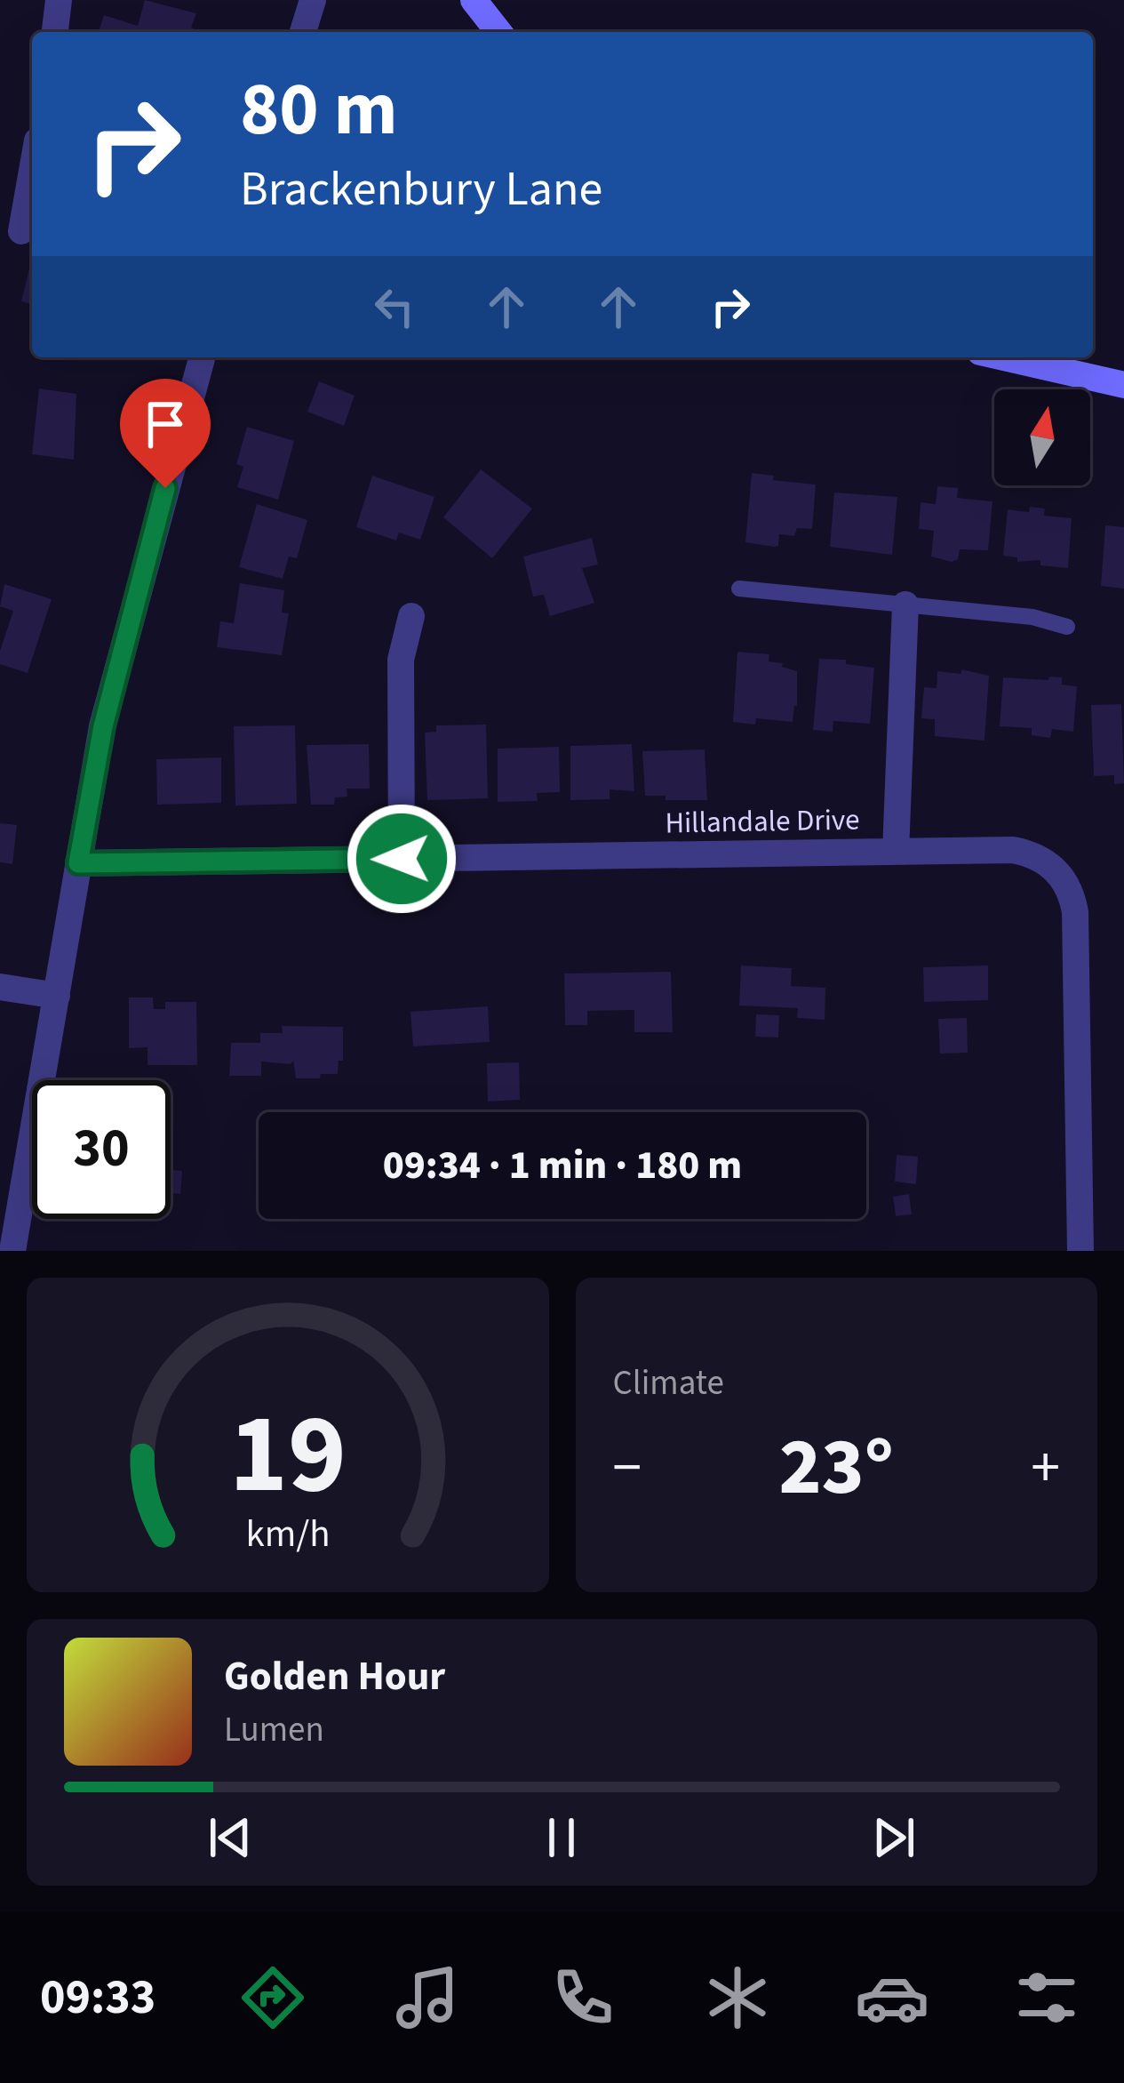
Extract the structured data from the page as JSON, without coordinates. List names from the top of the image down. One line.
{"streets":{"street":["Hillandale Drive"]},"north":"top","page":{"turn":["80 m","Brackenbury Lane"],"limit":"30","trip":"09:34 · 1 min · 180 m","tile":"Climate","heat":["−","23°","+"],"song":["Golden Hour","Lumen"],"tabs":"09:33","gauge":["19","km/h"]}}
